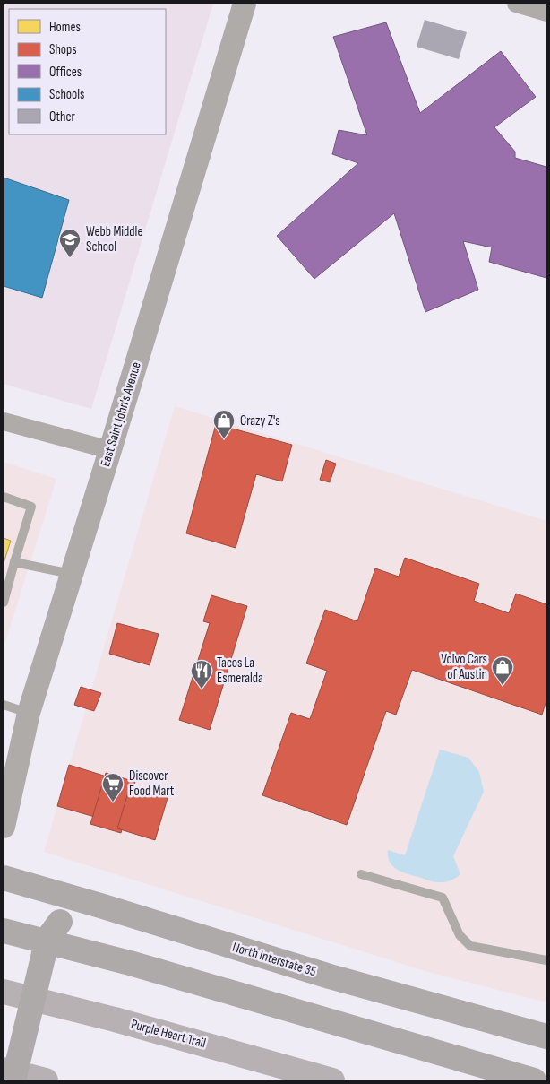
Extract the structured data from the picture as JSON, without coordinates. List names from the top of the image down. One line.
{"streets":{"highway":["Purple Heart Trail"],"main road":["North Interstate 35"],"street":["East Saint John's Avenue"]},"places":{"school or university":["Webb Middle School"],"shop":["Crazy Z's","Volvo Cars of Austin"],"restaurant":["Tacos La Esmeralda"],"supermarket":["Discover Food Mart"]},"legend":["Homes","Shops","Offices","Schools","Other"]}
